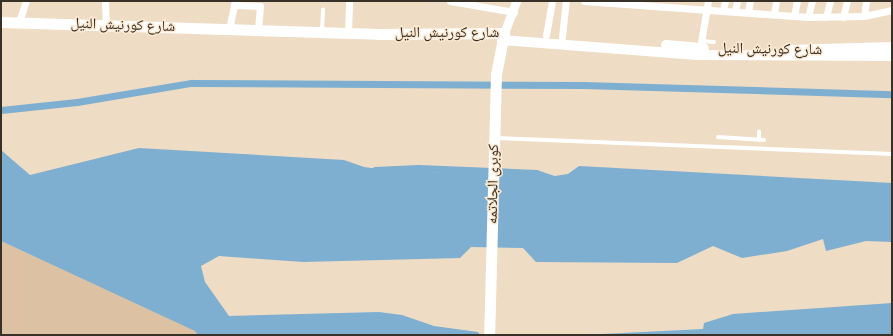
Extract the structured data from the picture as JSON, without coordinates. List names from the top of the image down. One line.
{"streets":{"main road":["شارع كورنيش النيل","كوبرى الجلاتمه"]},"crossings":[["شارع كورنيش النيل","كوبرى الجلاتمه"]]}
